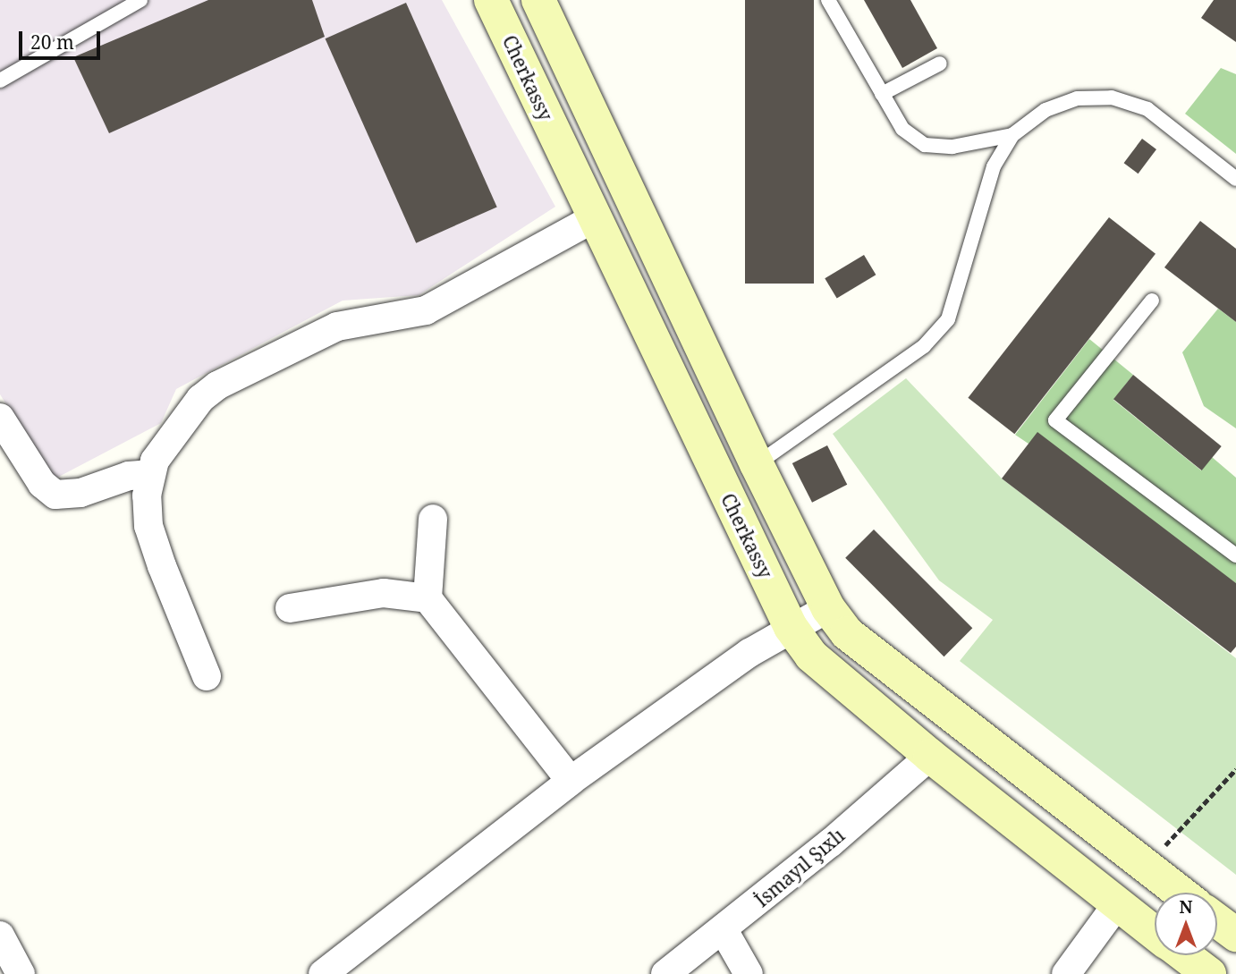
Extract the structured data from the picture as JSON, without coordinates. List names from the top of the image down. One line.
{"streets":{"street":["Cherkassy","İsmayıl Şıxlı"]},"crossings":[["Cherkassy","İsmayıl Şıxlı"]],"scale_bar":"20 m","north":"top"}
